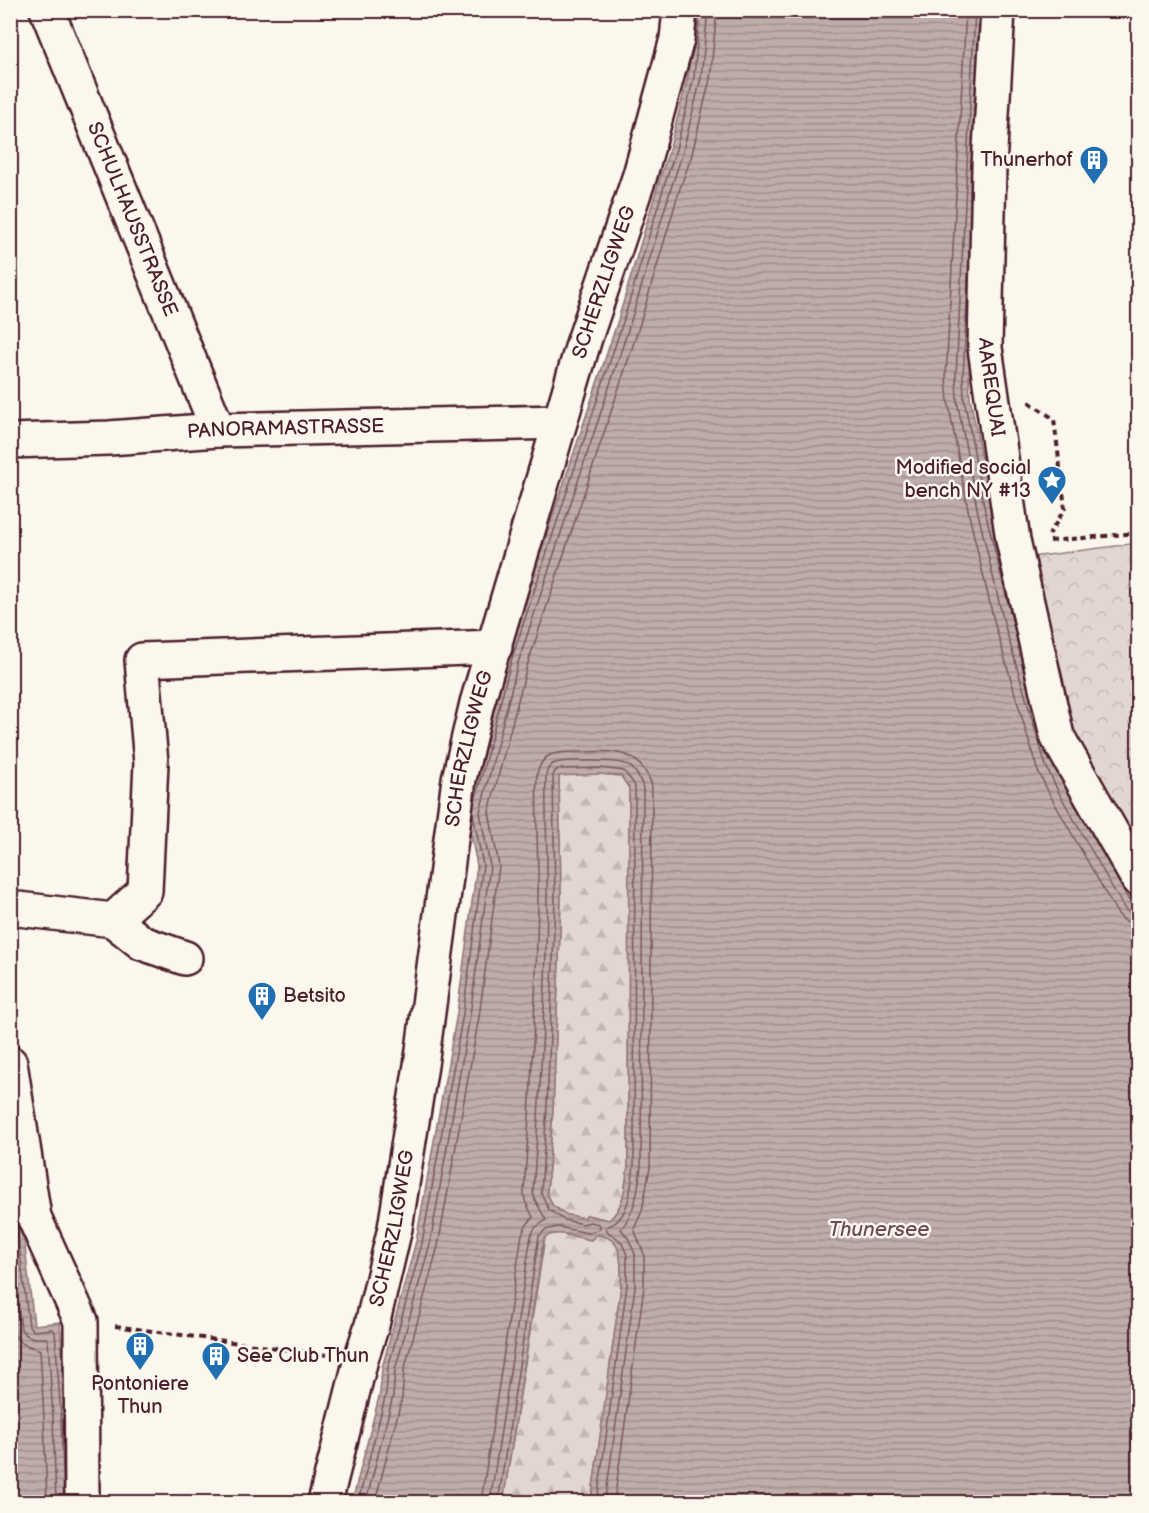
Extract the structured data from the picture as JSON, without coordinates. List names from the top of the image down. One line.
{"streets":{"street":["SCHULHAUSSTRASSE","SCHERZLIGWEG","AAREQUAI","PANORAMASTRASSE"]},"crossings":[["SCHULHAUSSTRASSE","PANORAMASTRASSE"],["SCHERZLIGWEG","PANORAMASTRASSE"]],"water":["Thunersee"],"places":{"building":["Thunerhof","Betsito","Pontoniere Thun","See Club Thun"],"place":["Modified social bench NY #13"]}}
